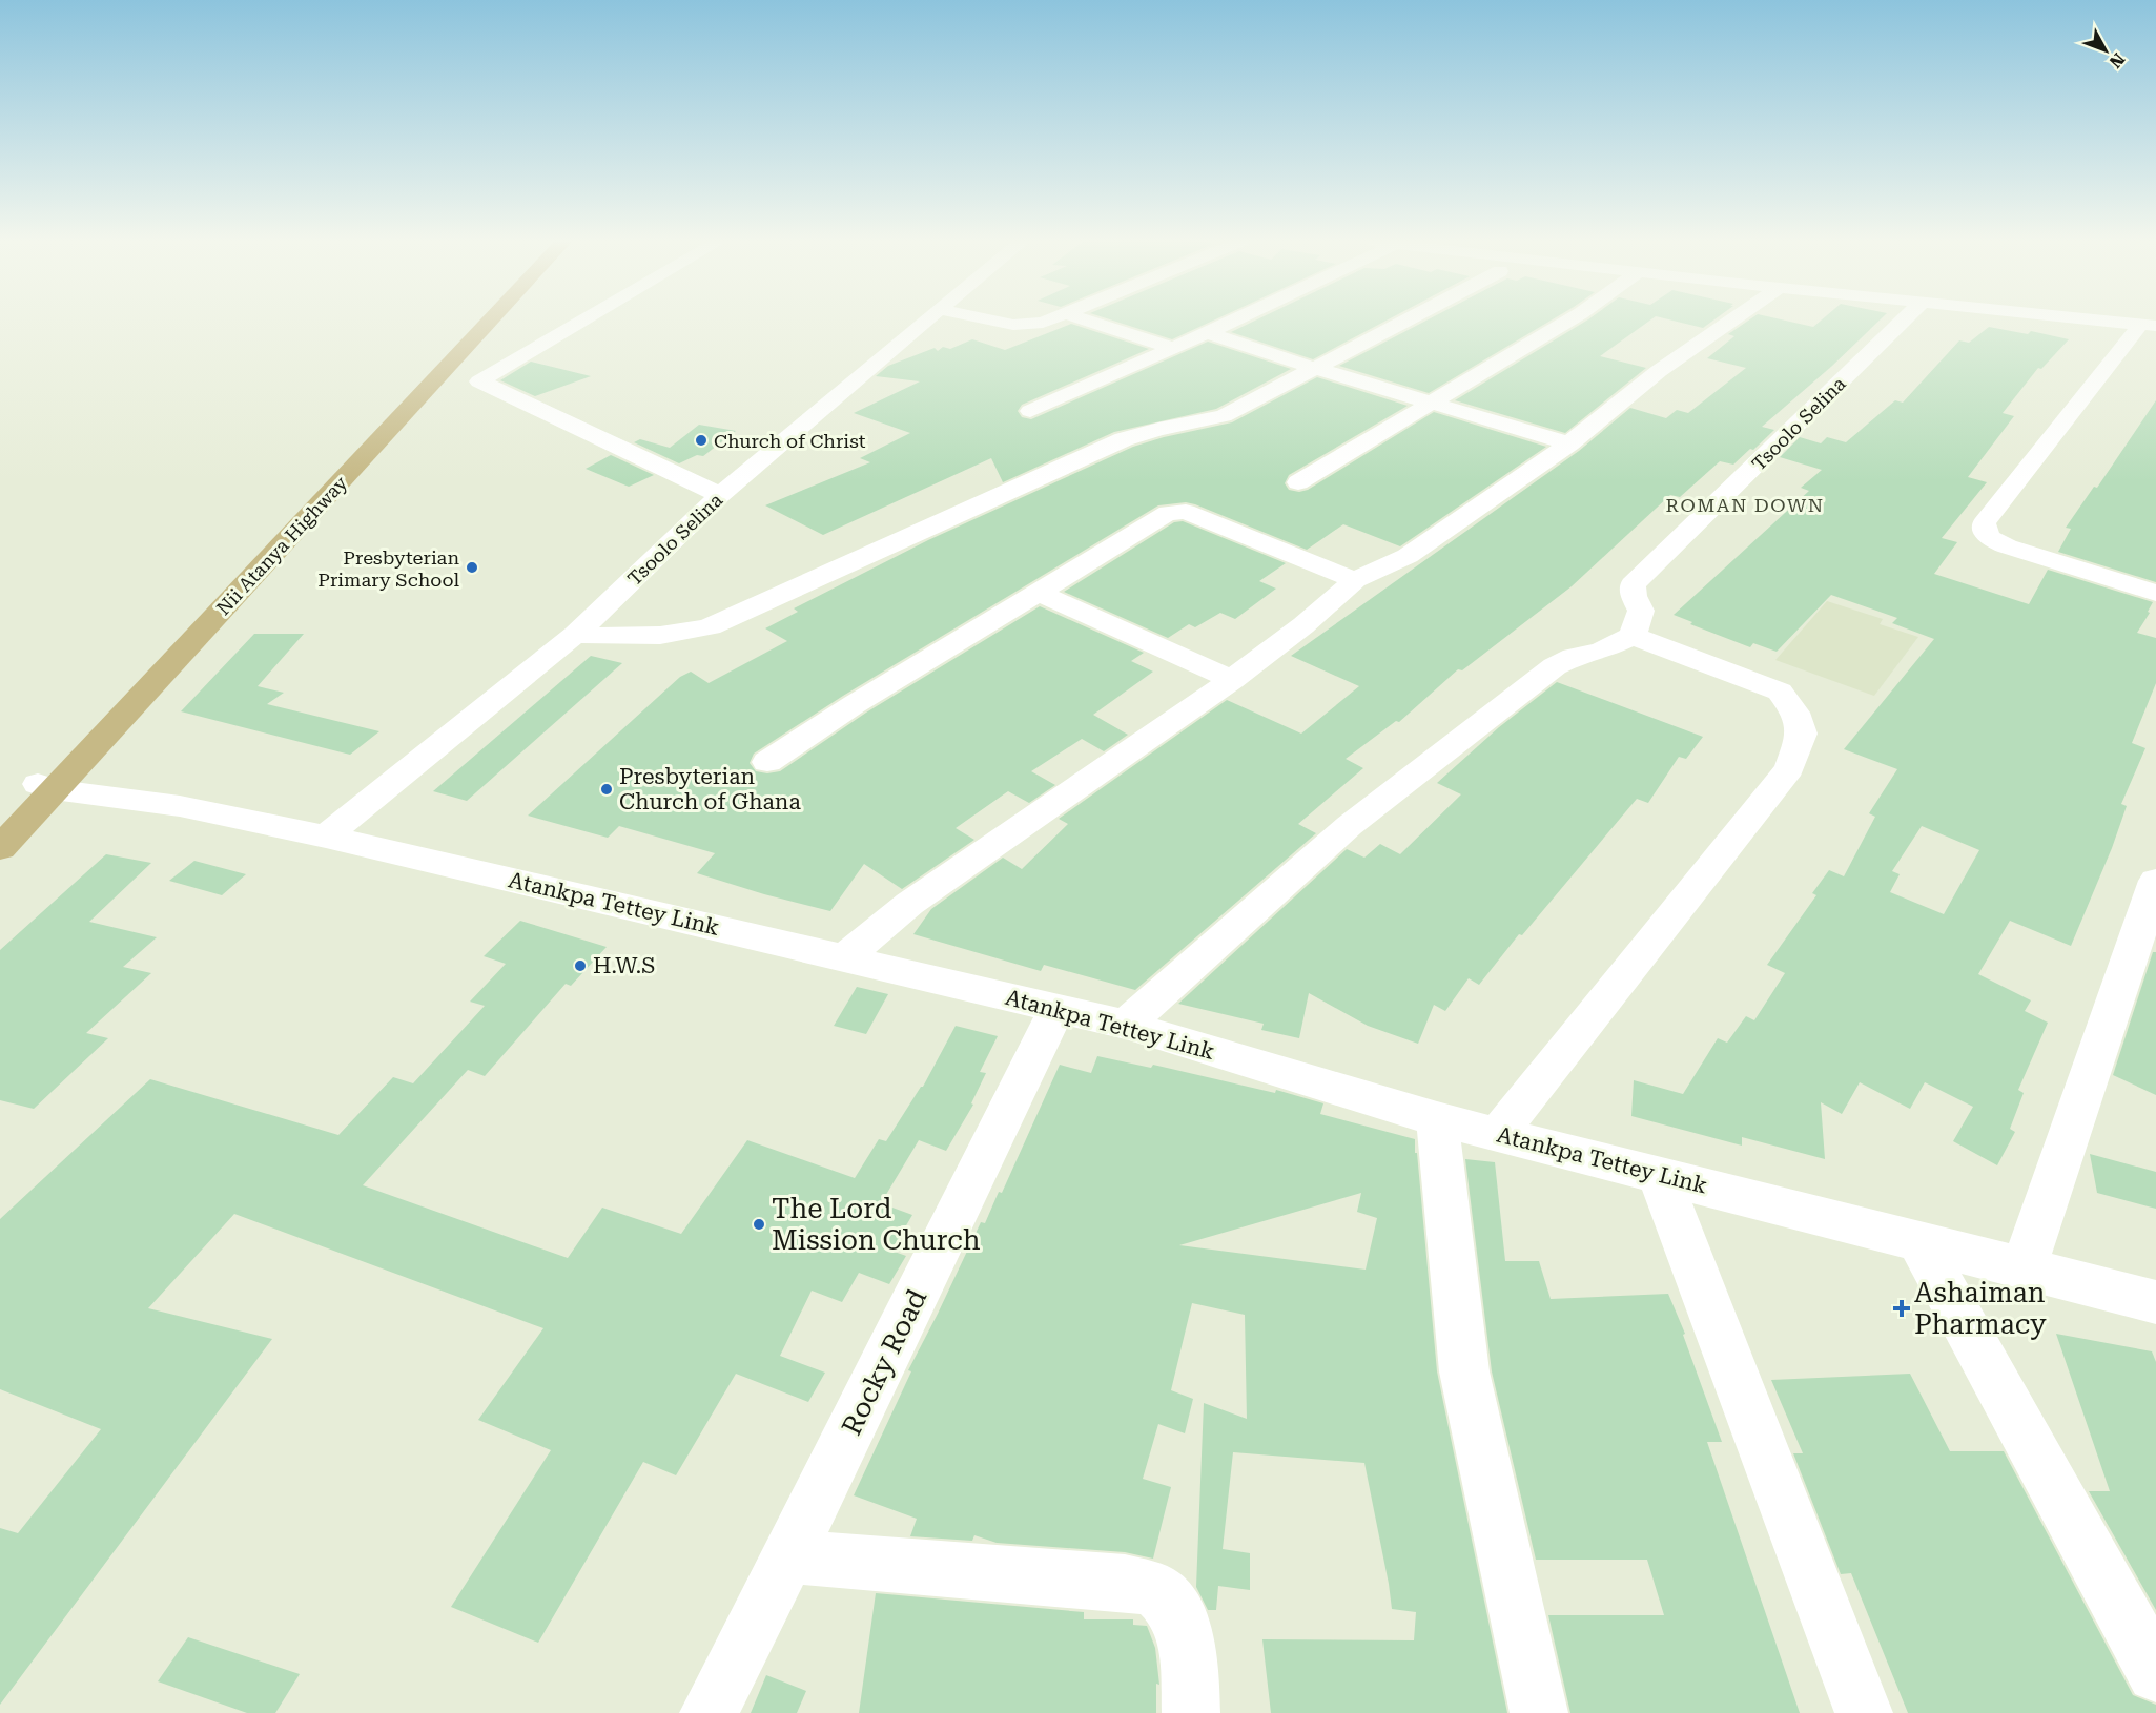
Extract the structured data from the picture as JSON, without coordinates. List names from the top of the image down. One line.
{"streets":{"main road":["Nii Atanya Highway"],"street":["Tsoolo Selina","Atankpa Tettey Link","Rocky Road"]},"crossings":[["Tsoolo Selina","Atankpa Tettey Link"],["Nii Atanya Highway","Atankpa Tettey Link"],["Atankpa Tettey Link","Rocky Road"]],"districts":["ROMAN DOWN"],"places":{"other":["Church of Christ","Presbyterian Primary School","Presbyterian Church of Ghana","H.W.S","The Lord Mission Church"],"health":["Ashaiman Pharmacy"]},"north":"bottom right"}
